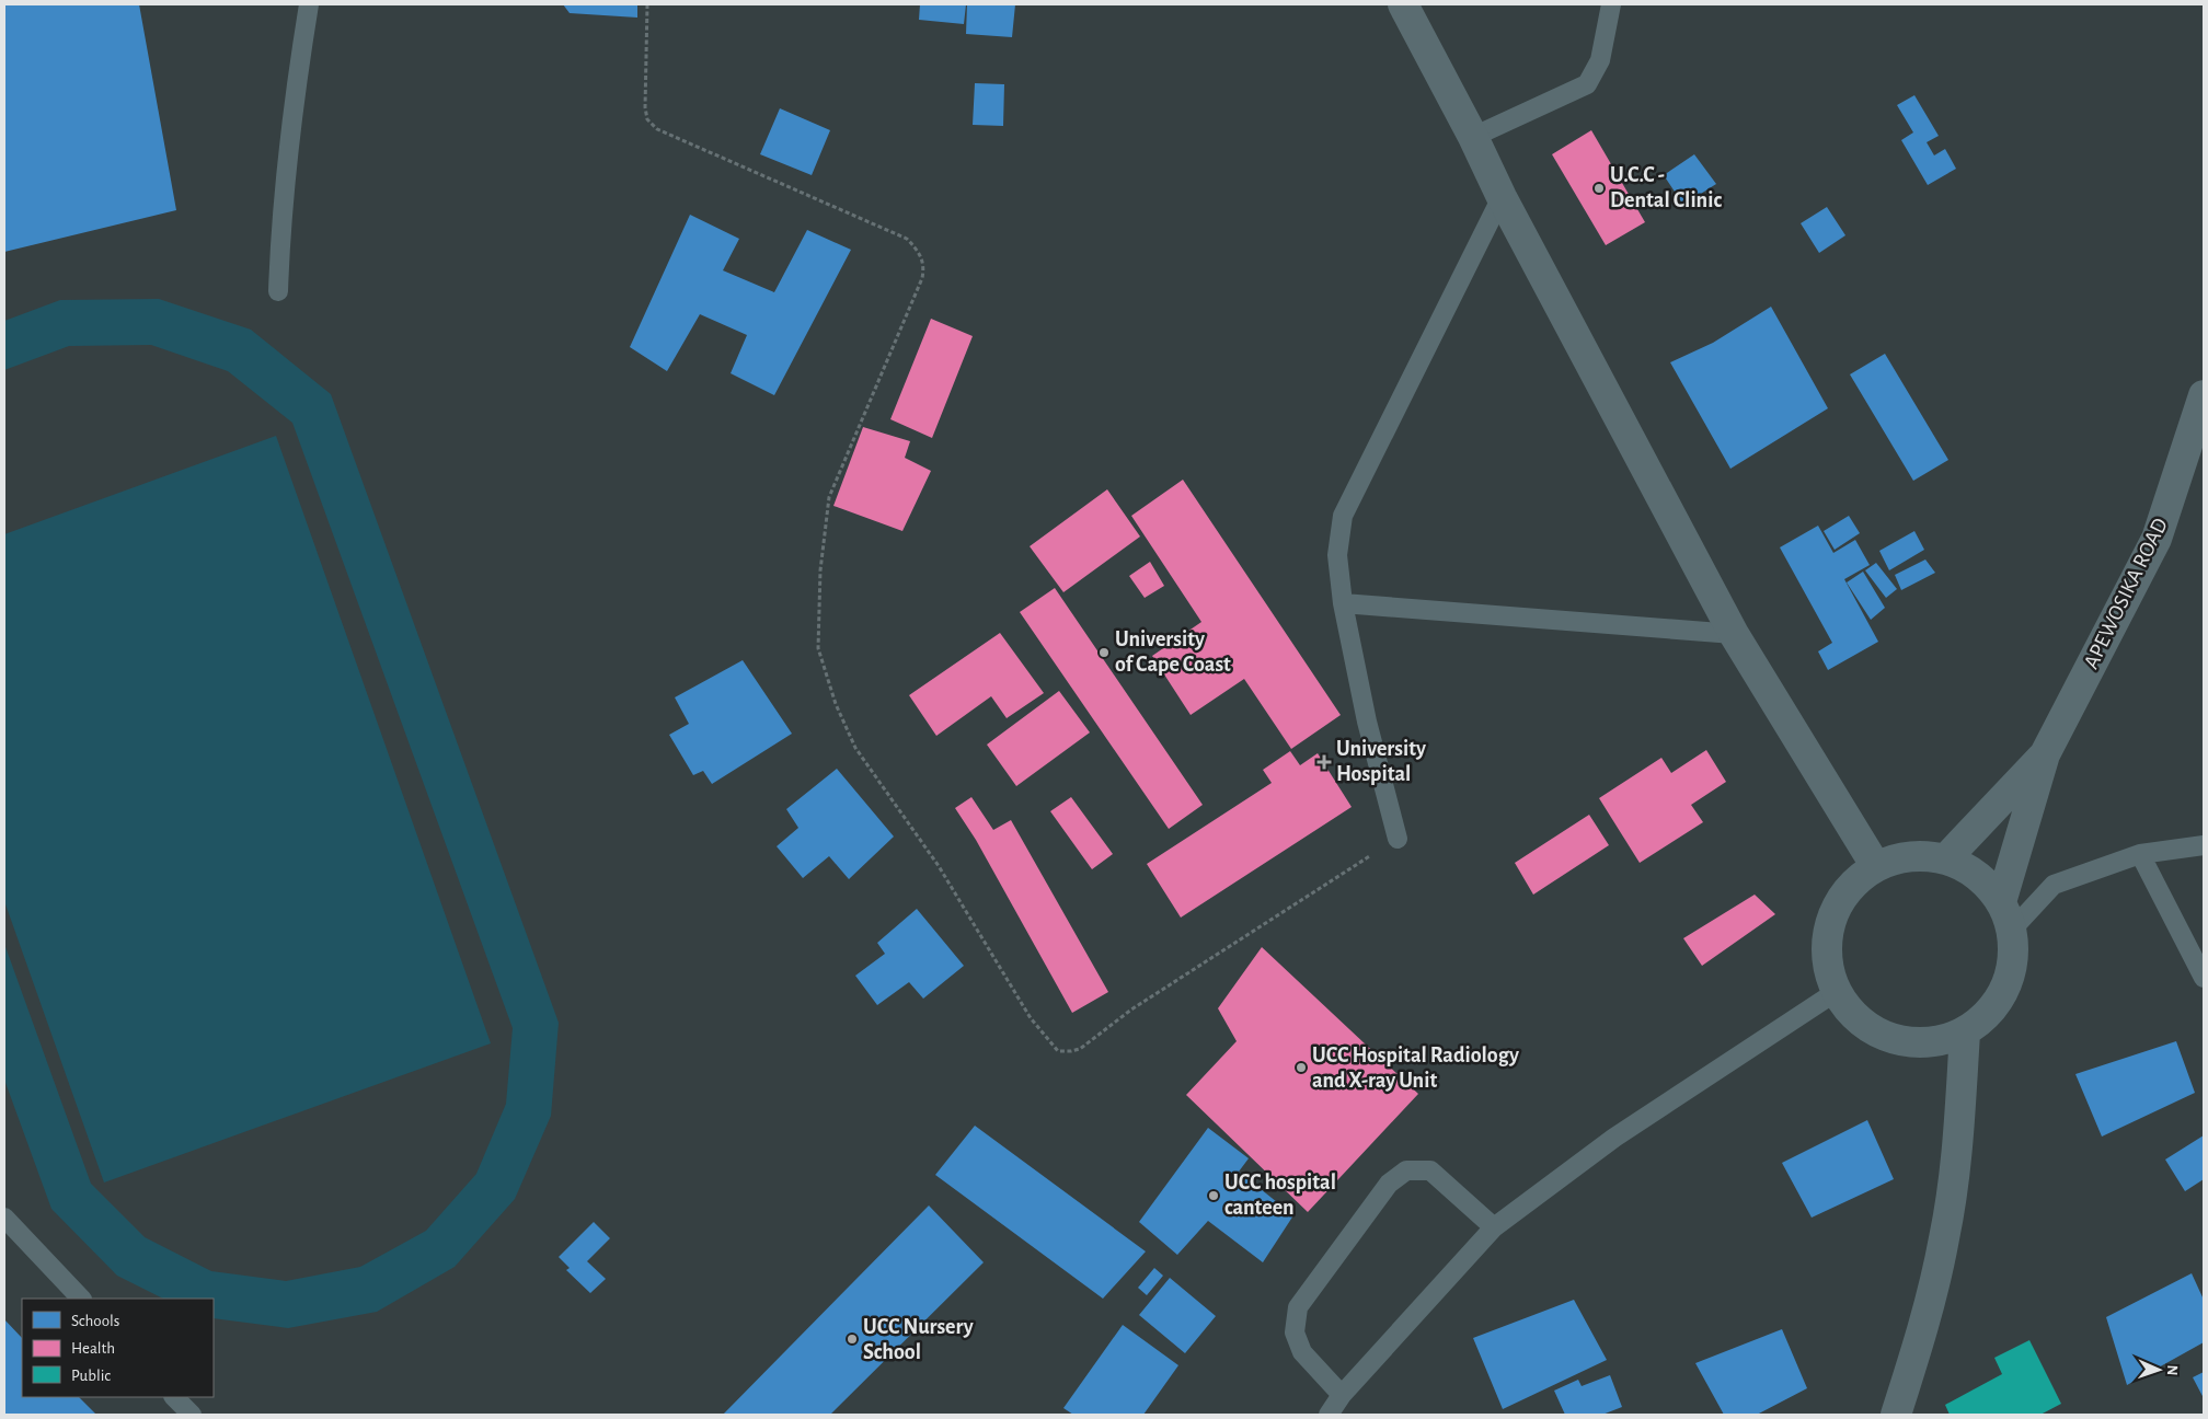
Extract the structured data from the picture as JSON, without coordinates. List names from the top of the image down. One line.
{"streets":{"street":["APEWOSIKA ROAD"]},"places":{"other":["U.C.C - Dental Clinic","University of Cape Coast","UCC Hospital Radiology and X-ray Unit","UCC hospital canteen","UCC Nursery School"],"health":["University Hospital"]},"legend":["Schools","Health","Public"],"north":"right"}
